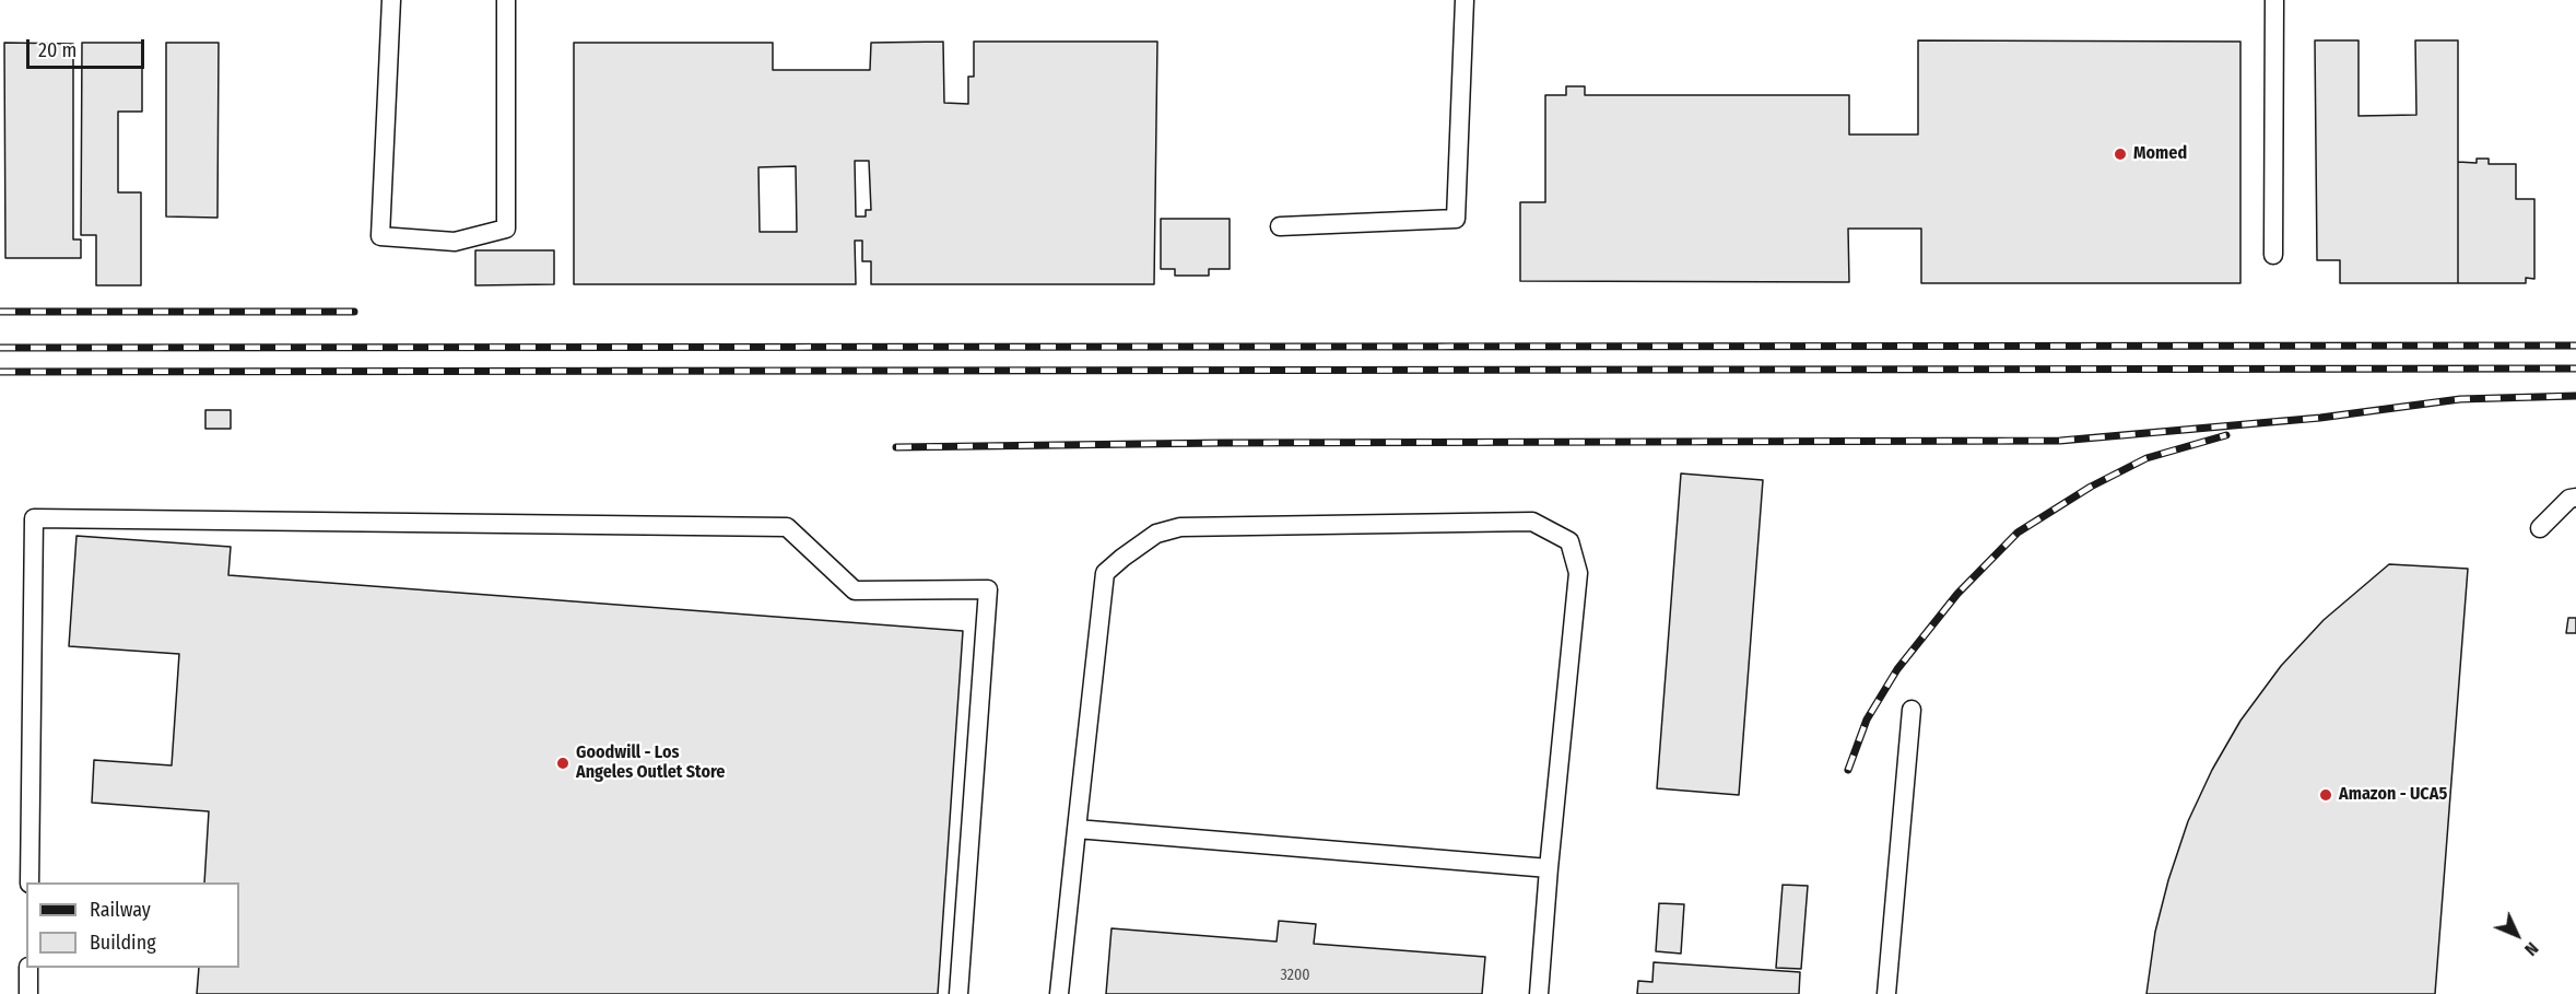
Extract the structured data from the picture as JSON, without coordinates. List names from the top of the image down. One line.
{"places":["Momed","Goodwill - Los Angeles Outlet Store","Amazon - UCA5"],"house_numbers":["3200"],"legend":["Railway","Building"],"scale_bar":"20 m","north":"bottom right"}
